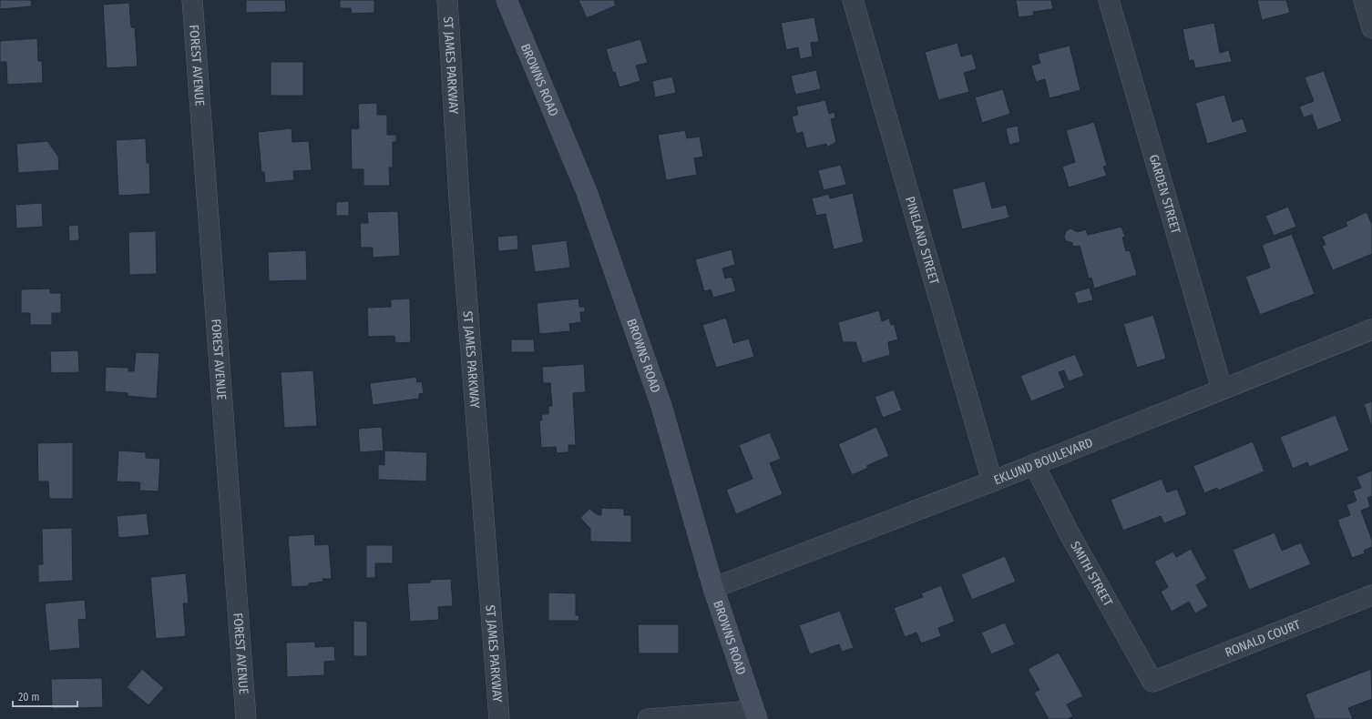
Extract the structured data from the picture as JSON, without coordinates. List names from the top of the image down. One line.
{"streets":{"street":["FOREST AVENUE","ST JAMES PARKWAY","BROWNS ROAD","GARDEN STREET","PINELAND STREET","EKLUND BOULEVARD","SMITH STREET","RONALD COURT"]},"crossings":[["BROWNS ROAD","EKLUND BOULEVARD"],["GARDEN STREET","EKLUND BOULEVARD"],["PINELAND STREET","EKLUND BOULEVARD"],["EKLUND BOULEVARD","SMITH STREET"],["SMITH STREET","RONALD COURT"]],"scale_bar":"20 m"}
